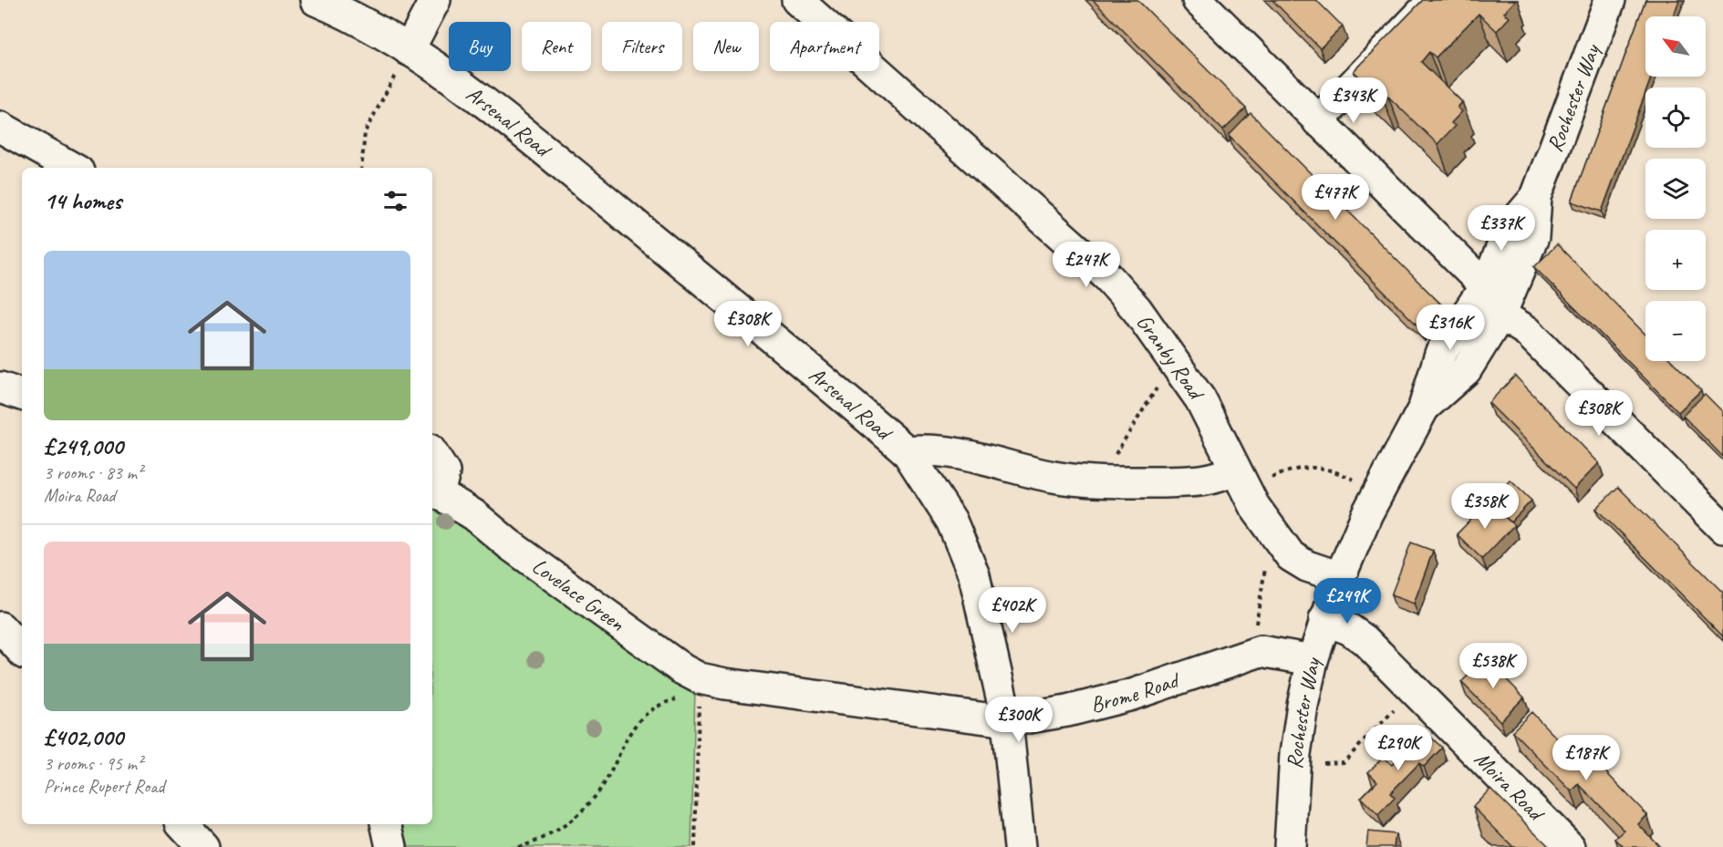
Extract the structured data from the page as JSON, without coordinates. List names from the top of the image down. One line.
{"streets":{"street":["Rochester Way","Arsenal Road","Granby Road","Lovelace Green","Brome Road","Moira Road"]},"crossings":[["Rochester Way","Granby Road"],["Rochester Way","Brome Road"],["Rochester Way","Moira Road"],["Arsenal Road","Granby Road"],["Lovelace Green","Brome Road"]],"north":"top left","page":{"map_buttons":["+","−"],"chip":["Buy","Rent","Filters","New","Apartment"],"price":["£343K","£477K","£337K","£247K","£308K","£316K","£308K","£358K","£249K","£402K","£538K","£300K","£290K","£187K"],"heading":"14 homes","list":[{"name":"£249,000","note":"3 rooms · 83 m² · Moira Road"},{"name":"£402,000","note":"3 rooms · 95 m² · Prince Rupert Road"}]}}
